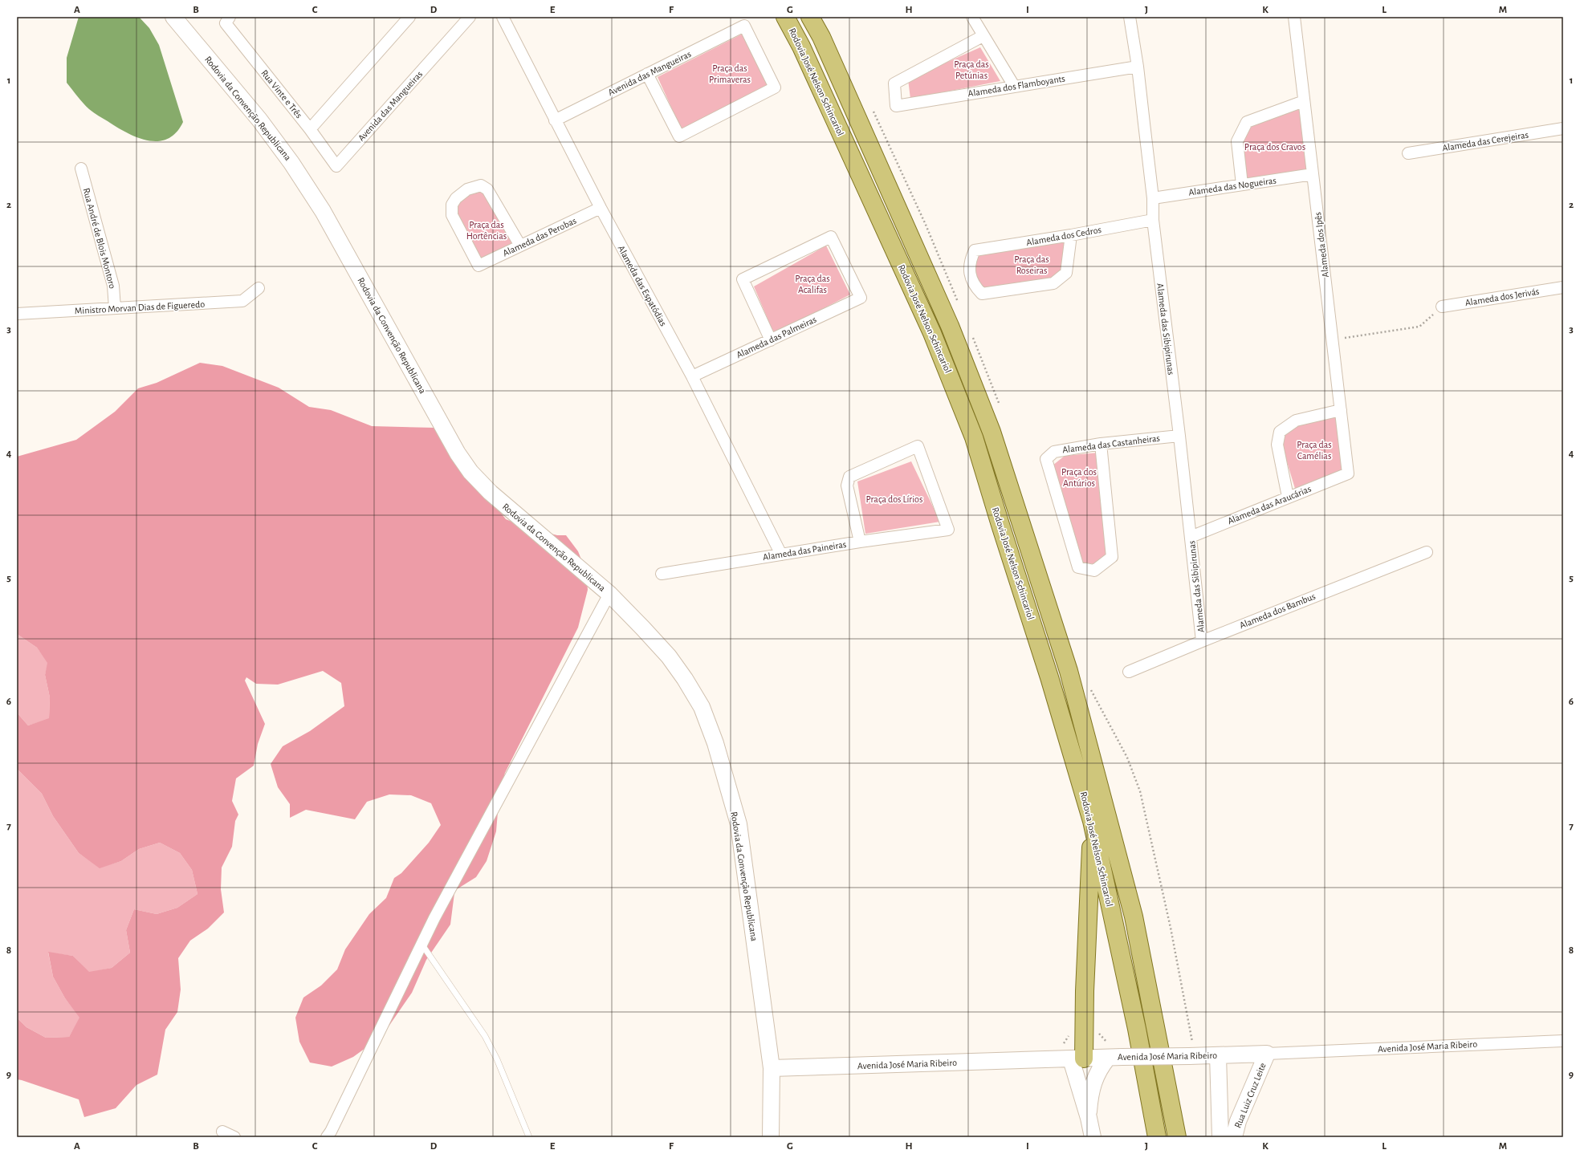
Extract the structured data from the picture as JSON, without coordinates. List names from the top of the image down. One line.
{"streets":{"main road":["Rodovia José Nelson Schincariol","Rodovia da Convenção Republicana","Avenida José Maria Ribeiro","Rua Luiz Cruz Leite"],"street":["Avenida das Mangueiras","Alameda dos Flamboyants","Rua Vinte e Três","Alameda das Cerejeiras","Alameda das Nogueiras","Alameda dos Cedros","Alameda das Perobas","Rua André de Blois Montoro","Alameda dos Ipês","Alameda das Espatódias","Alameda dos Jerivás","Ministro Morvan Dias de Figueredo","Alameda das Sibipirunas","Alameda das Palmeiras","Alameda das Castanheiras","Alameda das Araucárias","Alameda das Paineiras","Alameda dos Bambus"]},"crossings":[["Avenida das Mangueiras","Rua Vinte e Três"],["Avenida das Mangueiras","Alameda das Espatódias"],["Alameda dos Flamboyants","Alameda das Sibipirunas"],["Rodovia da Convenção Republicana","Avenida José Maria Ribeiro"],["Alameda das Nogueiras","Alameda dos Ipês"],["Alameda das Nogueiras","Alameda das Sibipirunas"],["Alameda dos Cedros","Alameda das Sibipirunas"],["Alameda das Perobas","Alameda das Espatódias"],["Rua André de Blois Montoro","Ministro Morvan Dias de Figueredo"],["Alameda dos Ipês","Alameda das Araucárias"],["Alameda das Espatódias","Alameda das Palmeiras"],["Alameda das Espatódias","Alameda das Paineiras"],["Alameda das Sibipirunas","Alameda das Castanheiras"],["Alameda das Sibipirunas","Alameda das Araucárias"],["Alameda das Sibipirunas","Alameda dos Bambus"],["Avenida José Maria Ribeiro","Rua Luiz Cruz Leite"]],"parks":["Praça das Petúnias","Praça das Primaveras","Praça dos Cravos","Praça das Hortências","Praça das Roseiras","Praça das Acalifas","Praça das Camélias","Praça dos Antúrios","Praça dos Lírios"],"grid":{"columns":["A","B","C","D","E","F","G","H","I","J","K","L","M"],"rows":["1","2","3","4","5","6","7","8","9"]}}
